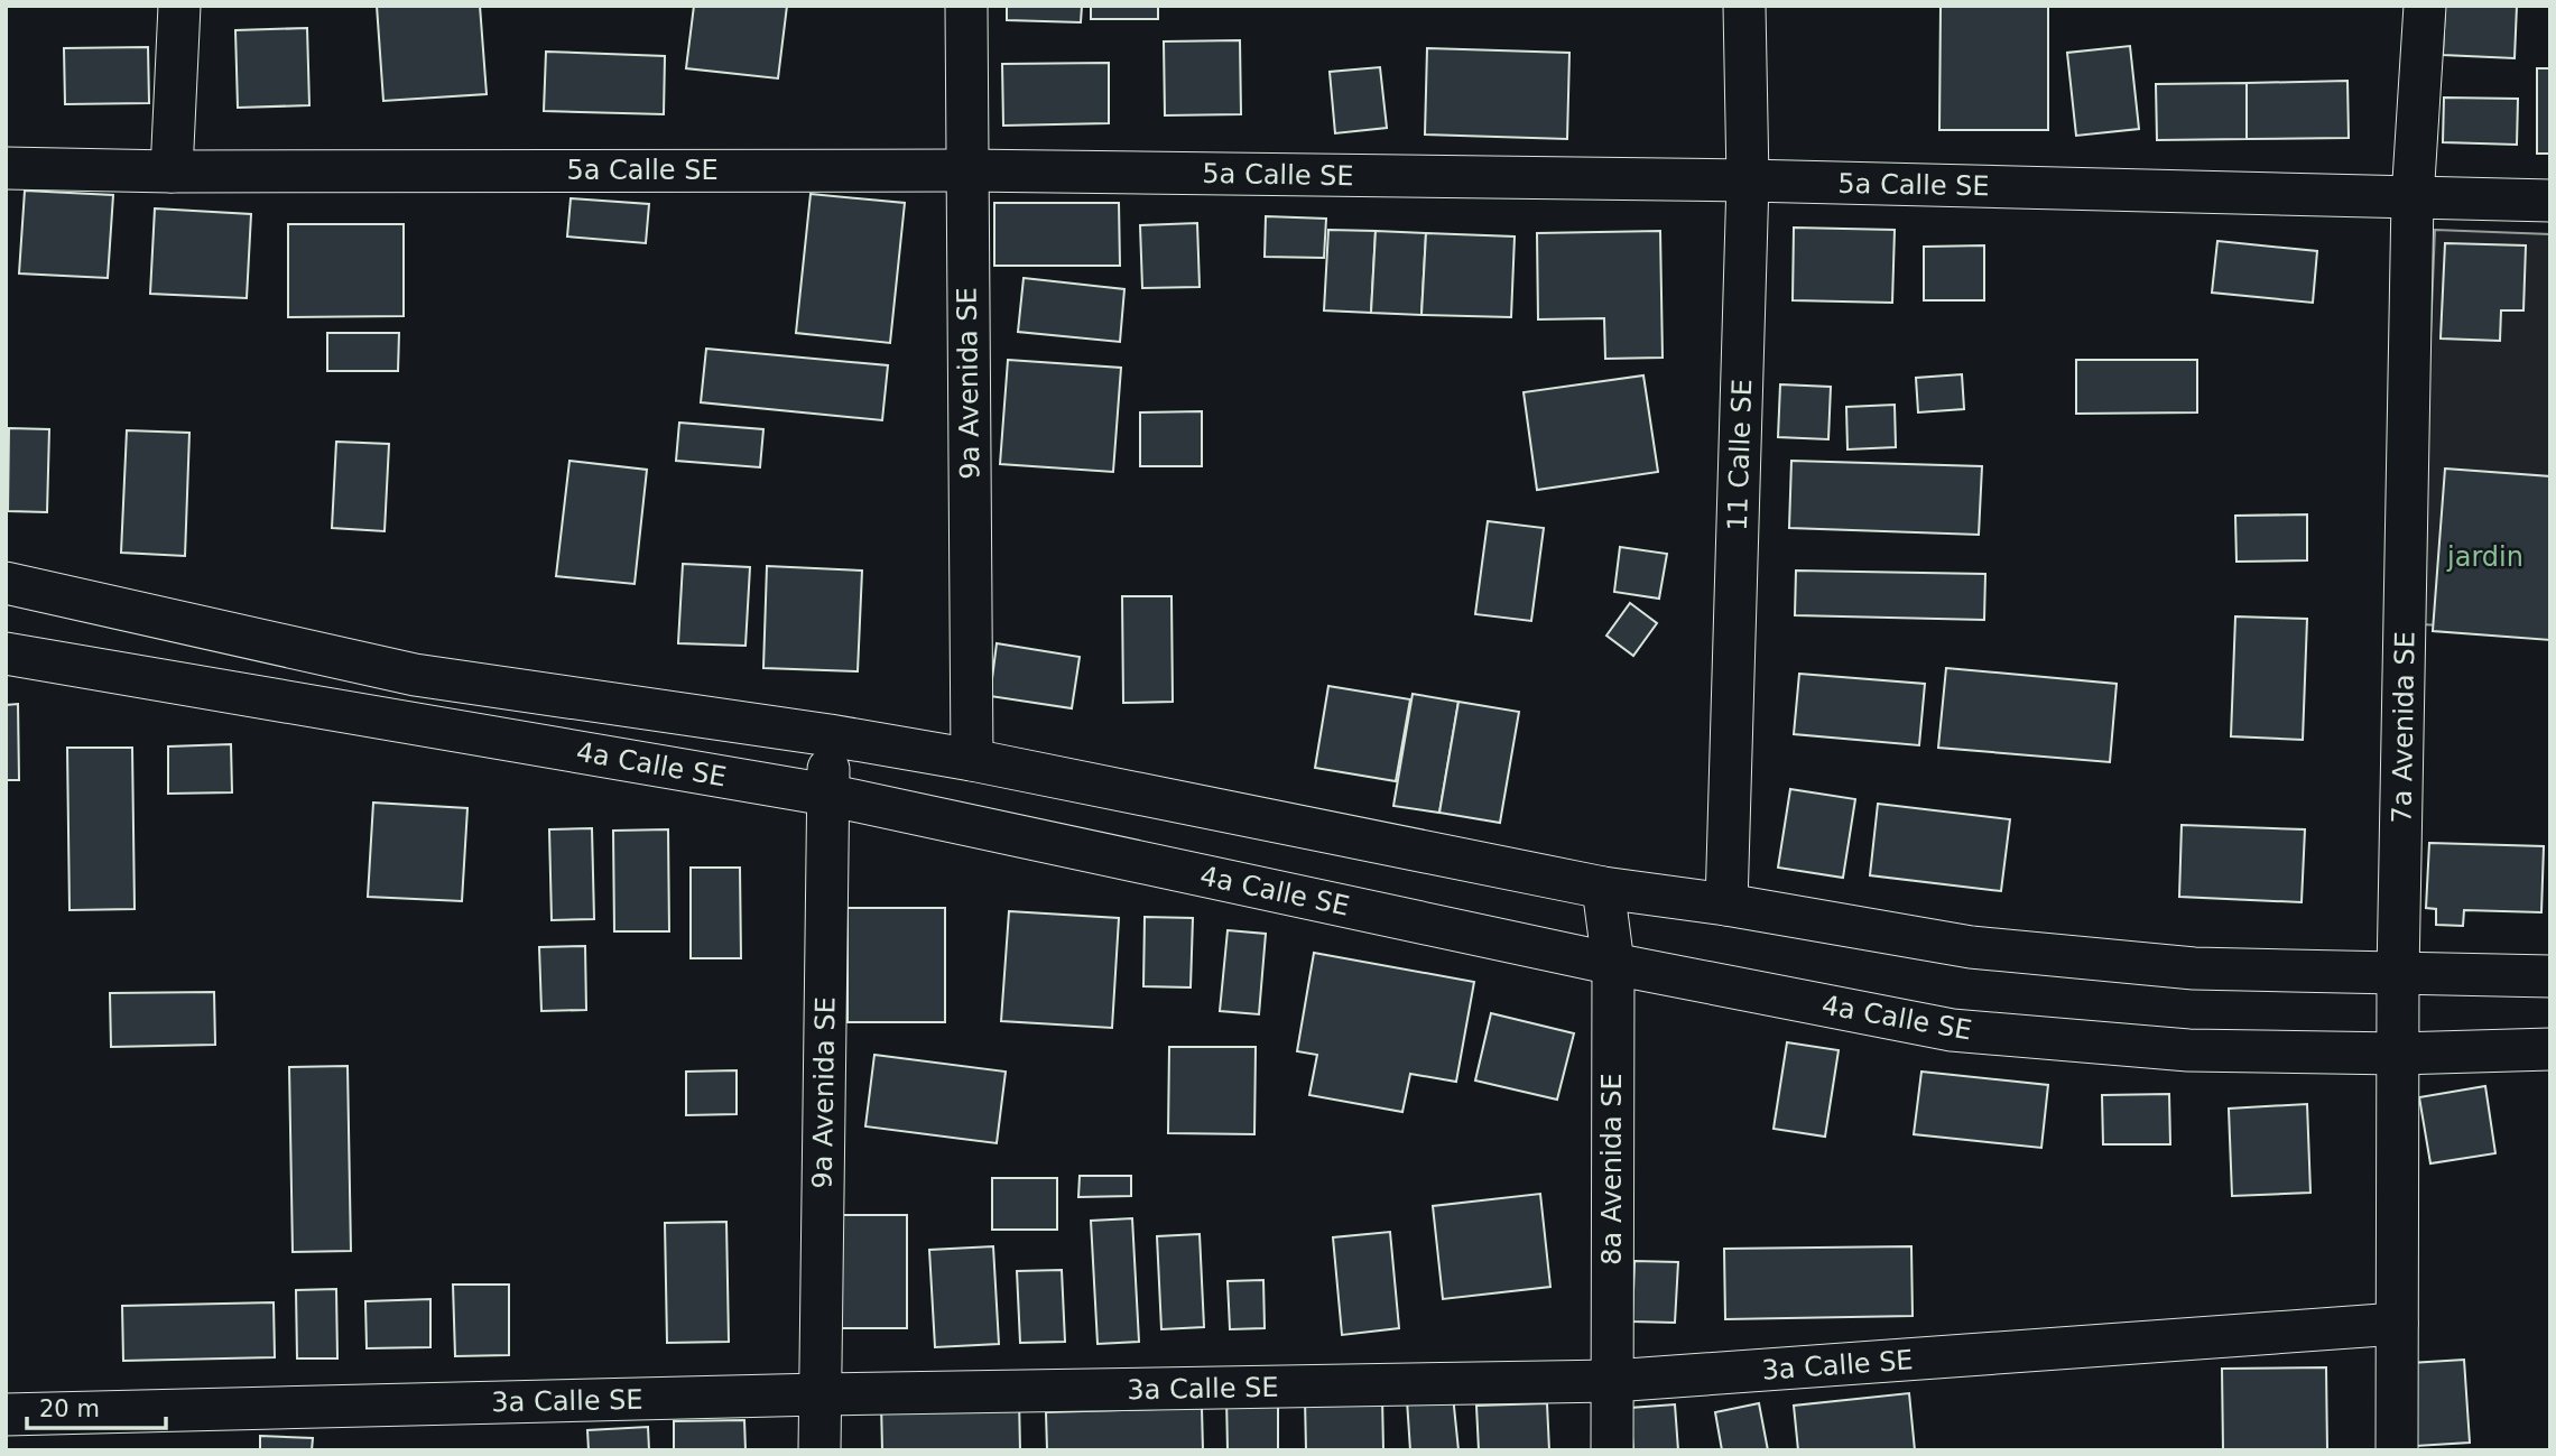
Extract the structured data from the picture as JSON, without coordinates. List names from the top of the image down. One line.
{"streets":{"street":["5a Calle SE","9a Avenida SE","11 Calle SE","7a Avenida SE","4a Calle SE","8a Avenida SE","3a Calle SE"]},"crossings":[["5a Calle SE","9a Avenida SE"],["5a Calle SE","11 Calle SE"],["5a Calle SE","7a Avenida SE"],["9a Avenida SE","4a Calle SE"],["9a Avenida SE","3a Calle SE"],["11 Calle SE","4a Calle SE"],["7a Avenida SE","4a Calle SE"],["7a Avenida SE","3a Calle SE"],["4a Calle SE","8a Avenida SE"],["8a Avenida SE","3a Calle SE"]],"parks":["jardin"],"scale_bar":"20 m"}
